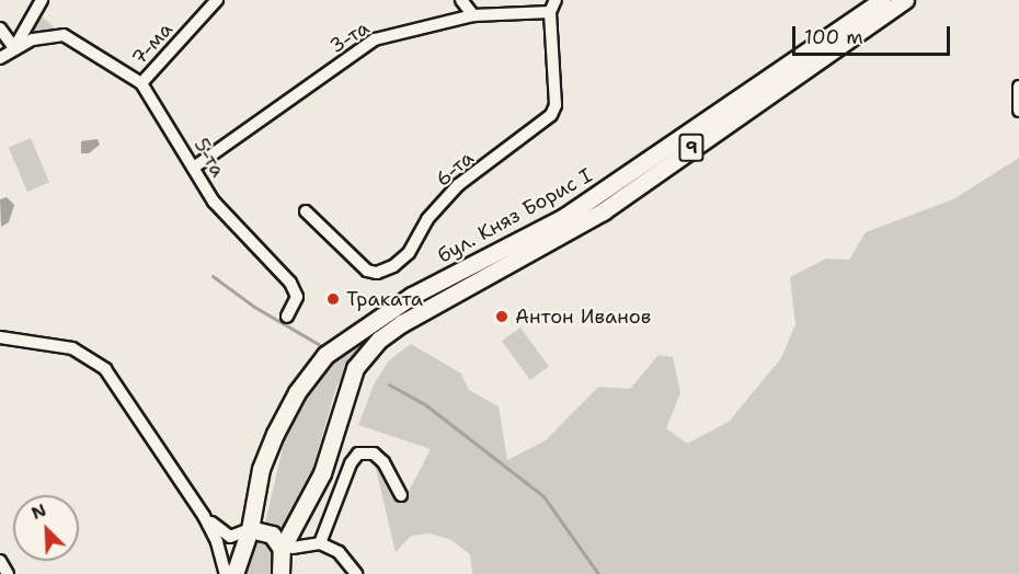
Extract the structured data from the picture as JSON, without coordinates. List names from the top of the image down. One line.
{"streets":{"highway":["9","бул. Княз Борис I"],"street":["3-та","7-ма","5-та","6-та"]},"crossings":[["3-та","5-та"],["3-та","6-та"],["7-ма","5-та"],["9","бул. Княз Борис I"]],"places":["Траката","Антон Иванов"],"scale_bar":"100 m","north":"top left"}
